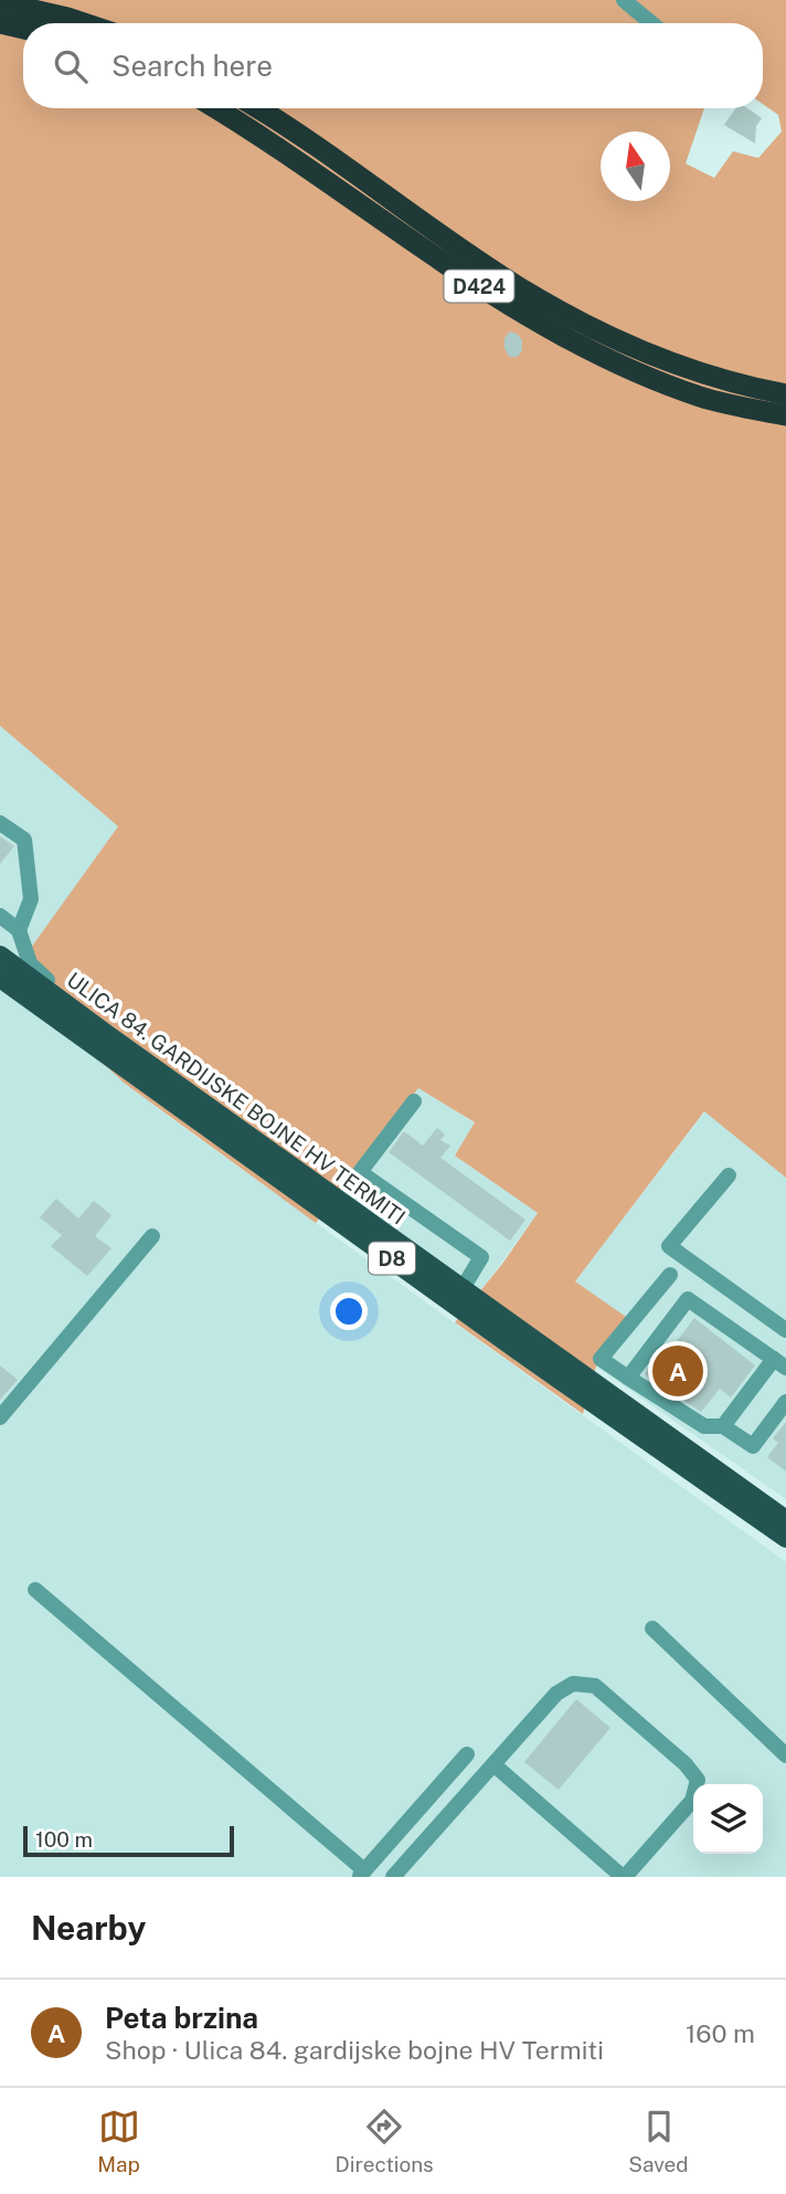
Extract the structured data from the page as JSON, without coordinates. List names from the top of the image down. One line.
{"streets":{"highway":["D424"],"main road":["ULICA 84. GARDIJSKE BOJNE HV TERMITI","D8"]},"scale_bar":"100 m","north":"top","page":{"search":"Search here","pins":"A","scale":"100 m","heading":"Nearby","list":[{"mark":"A","name":"Peta brzina","note":"Shop · Ulica 84. gardijske bojne HV Termiti","value":"160 m"}],"nav":["Map","Directions","Saved"]}}
